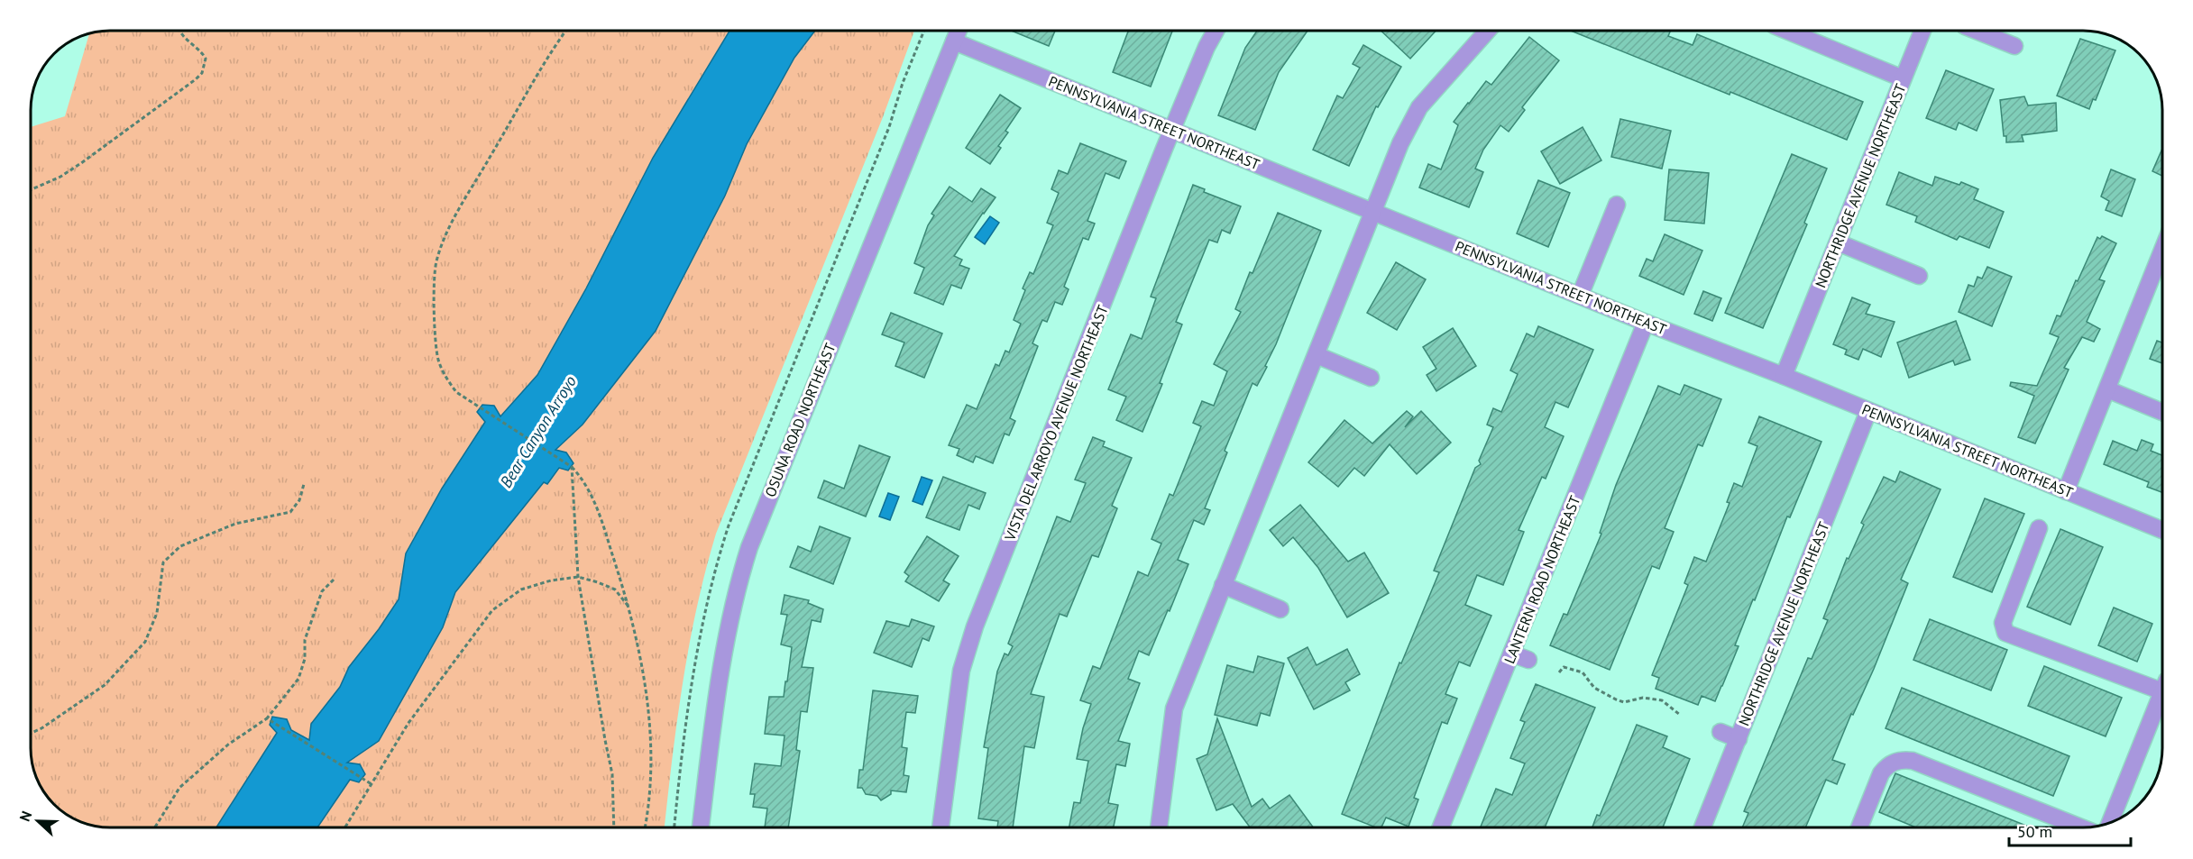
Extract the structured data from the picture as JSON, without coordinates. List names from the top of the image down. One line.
{"streets":{"street":["PENNSYLVANIA STREET NORTHEAST","NORTHRIDGE AVENUE NORTHEAST","OSUNA ROAD NORTHEAST","VISTA DEL ARROYO AVENUE NORTHEAST","LANTERN ROAD NORTHEAST"]},"crossings":[["PENNSYLVANIA STREET NORTHEAST","NORTHRIDGE AVENUE NORTHEAST"],["PENNSYLVANIA STREET NORTHEAST","OSUNA ROAD NORTHEAST"],["PENNSYLVANIA STREET NORTHEAST","VISTA DEL ARROYO AVENUE NORTHEAST"],["PENNSYLVANIA STREET NORTHEAST","LANTERN ROAD NORTHEAST"]],"water":["Bear Canyon Arroyo"],"scale_bar":"50 m","north":"left"}
